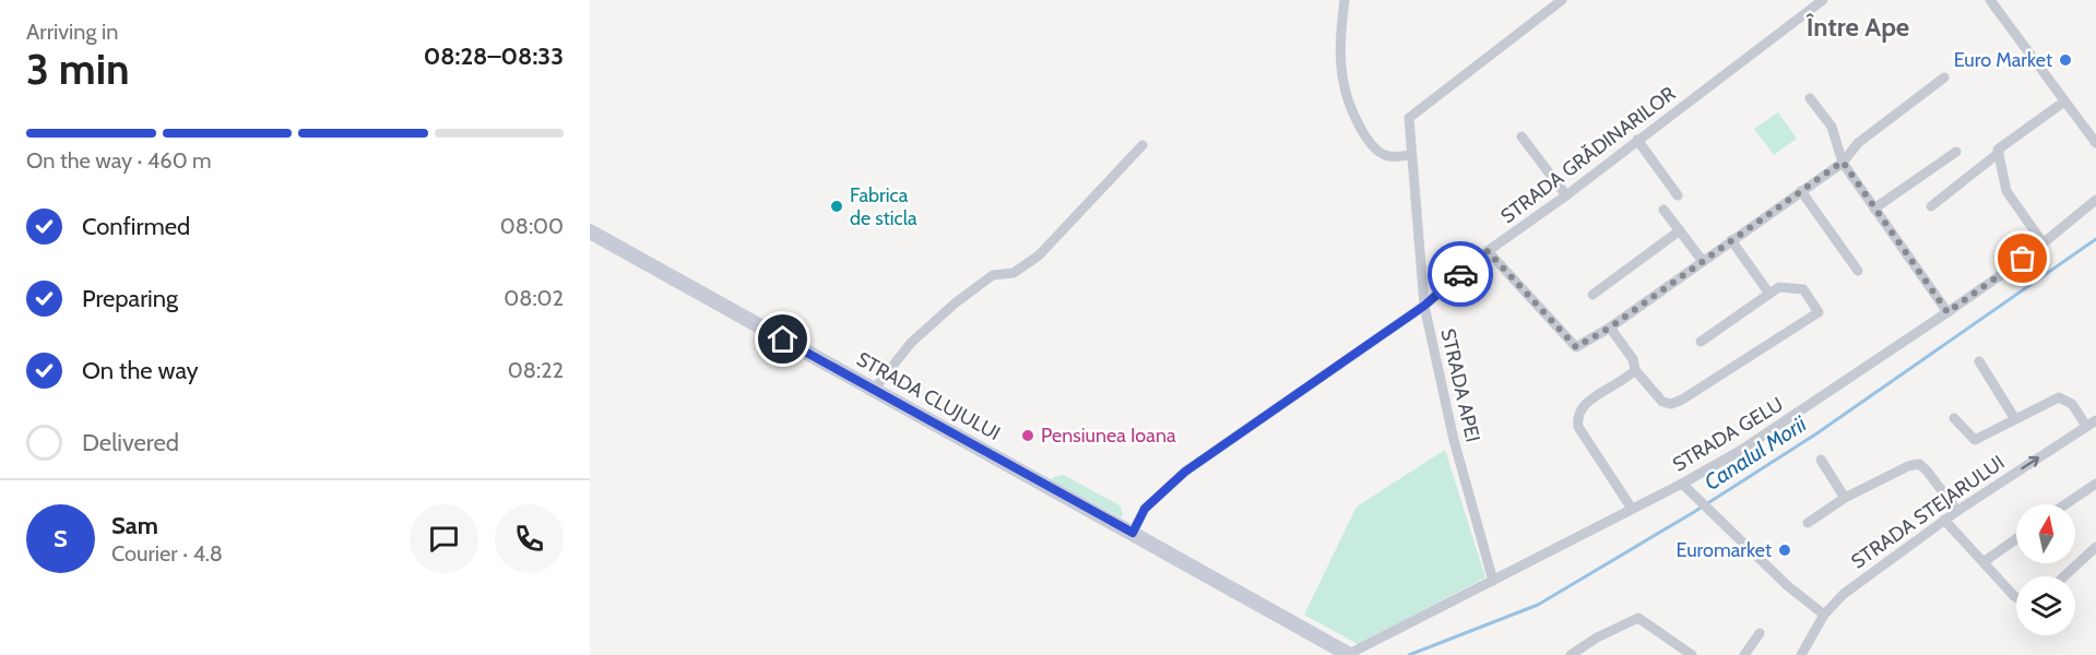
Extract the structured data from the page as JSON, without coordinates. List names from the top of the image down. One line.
{"streets":{"main road":["STRADA CLUJULUI"],"street":["STRADA GRĂDINARILOR","STRADA APEI","STRADA GELU","STRADA STEJARULUI"]},"crossings":[["STRADA GRĂDINARILOR","STRADA APEI"],["STRADA GRĂDINARILOR","STRADA CLUJULUI"],["STRADA APEI","STRADA GELU"],["STRADA CLUJULUI","STRADA GELU"]],"districts":["Între Ape"],"water":["Canalul Morii"],"places":["Euro Market","Fabrica de sticla","Pensiunea Ioana","Euromarket"],"north":"top","page":{"heading":["3 min","Arriving in","08:28–08:33"],"panel":["Sam","Courier · 4.8"],"bar":"On the way · 460 m","list":[["Confirmed","08:00"],["Preparing","08:02"],["On the way","08:22"],"Delivered"],"round":"S"}}
